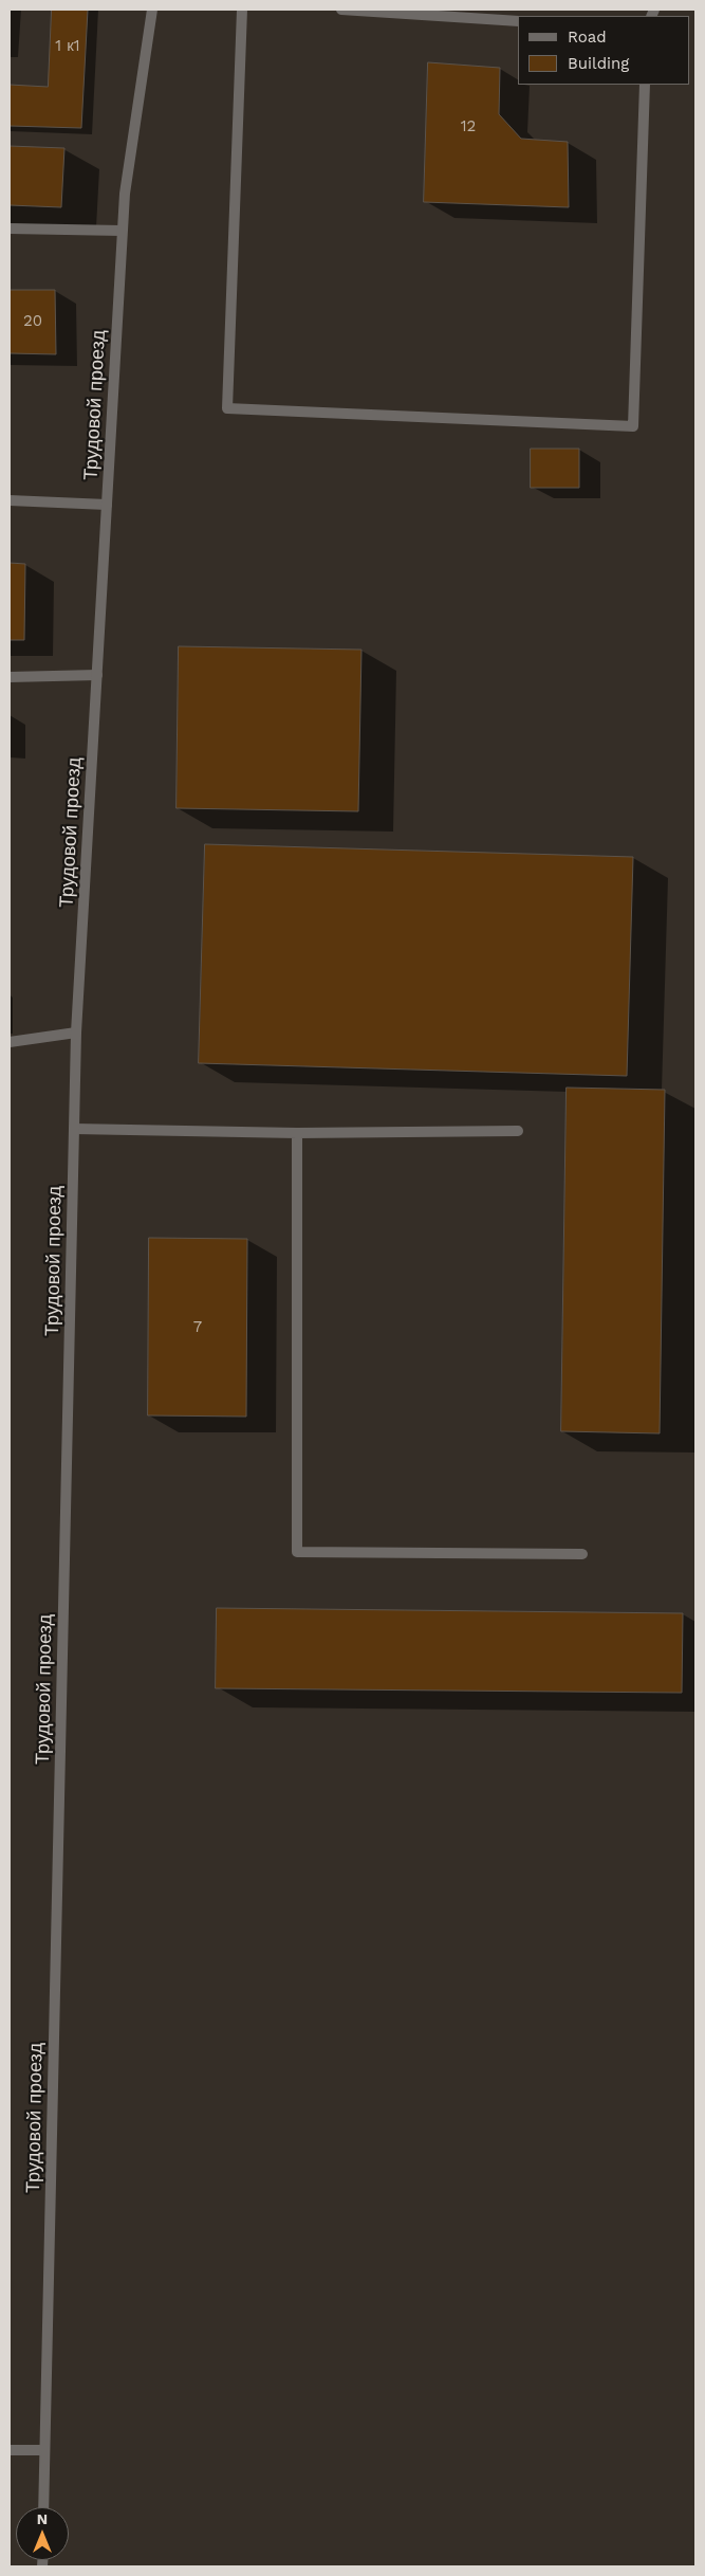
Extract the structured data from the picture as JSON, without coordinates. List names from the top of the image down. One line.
{"streets":{"street":["Трудовой проезд"]},"house_numbers":["1 к1","12","20","7"],"legend":["Road","Building"],"north":"top"}
